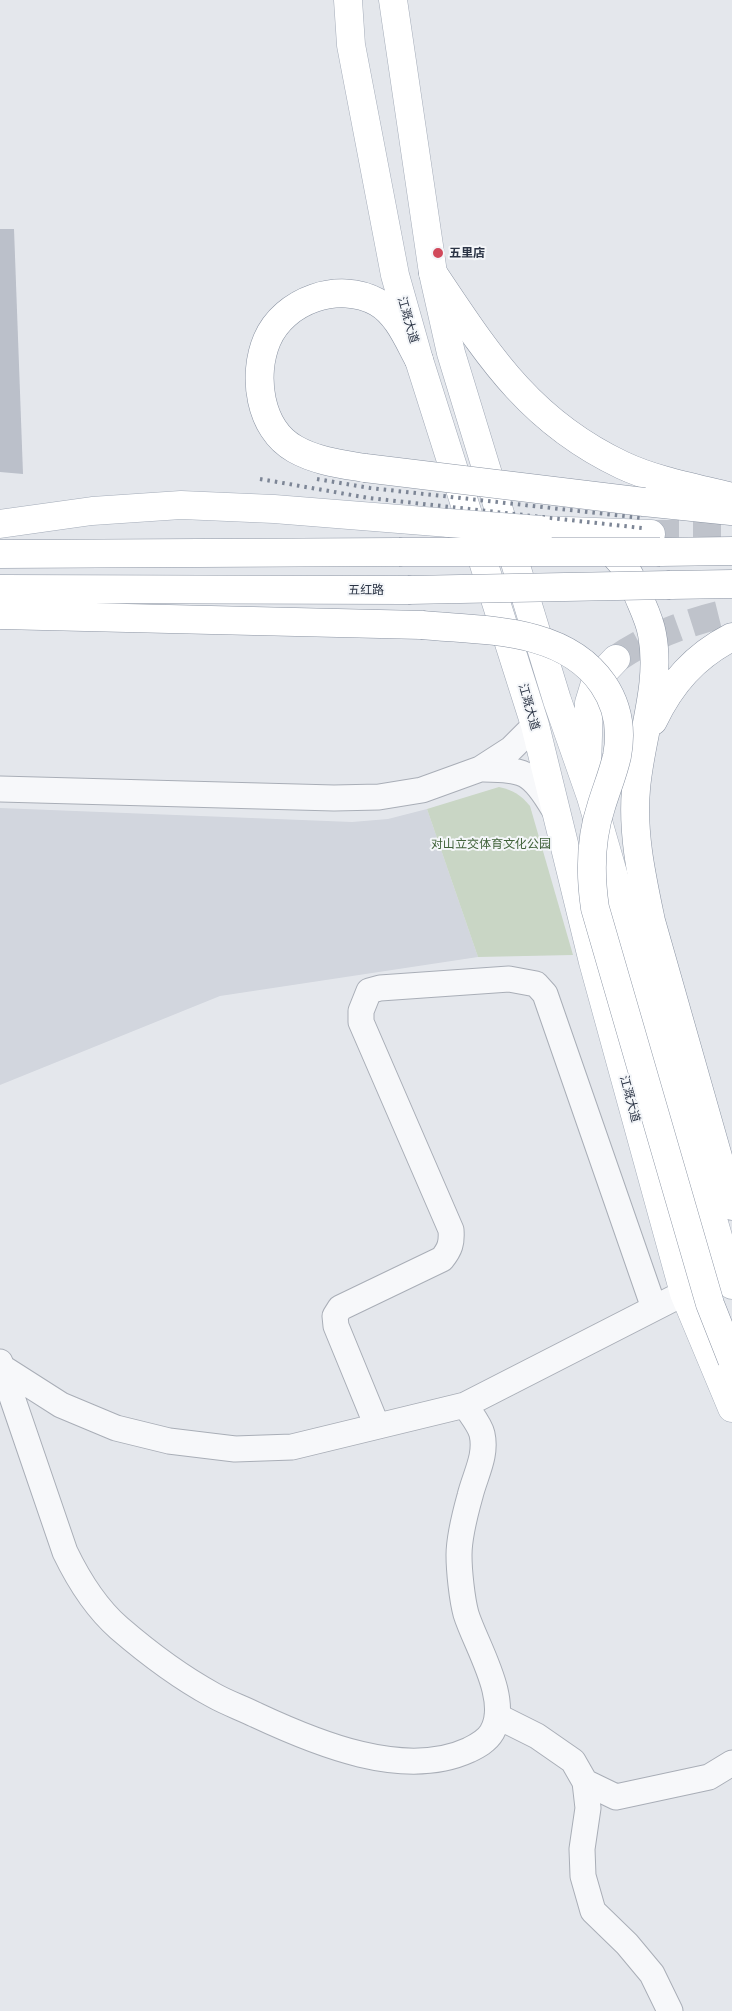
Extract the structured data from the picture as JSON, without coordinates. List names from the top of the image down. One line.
{"streets":{"main road":["江溉大道","五红路"]},"parks":["对山立交体育文化公园"],"places":["五里店"]}
